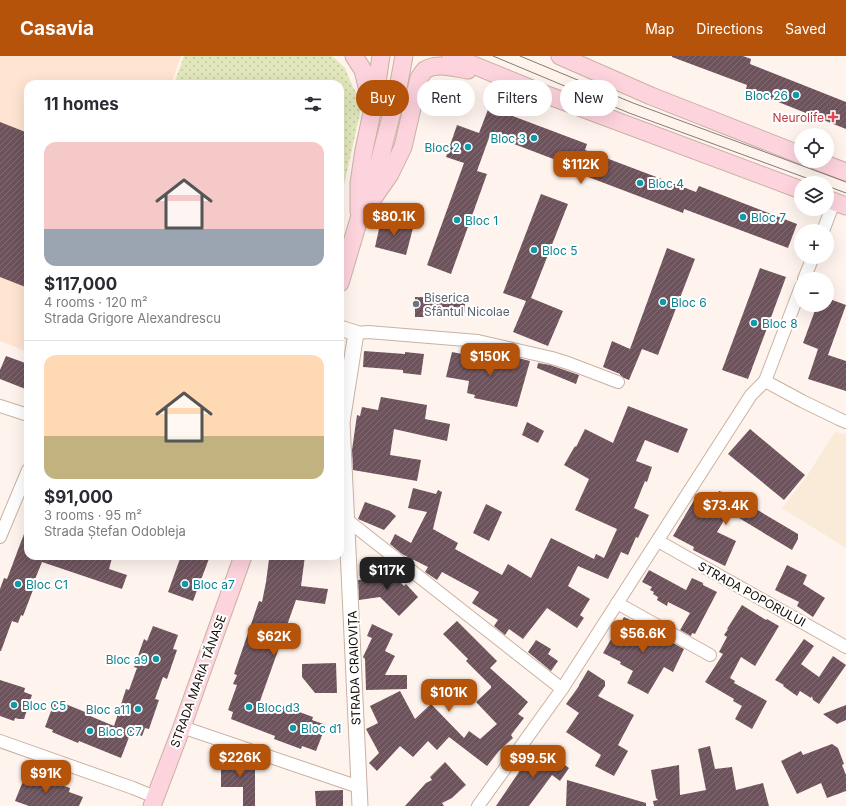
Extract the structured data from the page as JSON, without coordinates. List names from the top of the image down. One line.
{"streets":{"main road":["STRADA MARIA TĂNASE"],"street":["STRADA POPORULUI","STRADA CRAIOVIȚA"]},"places":{"other":["Bloc 26","Bloc 3","Bloc 2","Bloc 4","Bloc 7","Bloc 1","Bloc 5","Bloc 6","Biserica Sfântul Nicolae","Bloc 8","Bloc C1","Bloc a7","Bloc a9","Bloc C5","Bloc d3","Bloc a11","Bloc d1","Bloc C7"],"health":["Neurolife"]},"page":{"header":"Casavia","nav":["Map","Directions","Saved"],"chip":["Buy","Rent","Filters","New"],"heading":"11 homes","map_buttons":["+","−"],"list":[{"name":"$117,000","note":"4 rooms · 120 m² · Strada Grigore Alexandrescu"},{"name":"$91,000","note":"3 rooms · 95 m² · Strada Ștefan Odobleja"}],"price":["$112K","$80.1K","$150K","$73.4K","$117K","$56.6K","$62K","$101K","$226K","$99.5K","$91K"]}}
